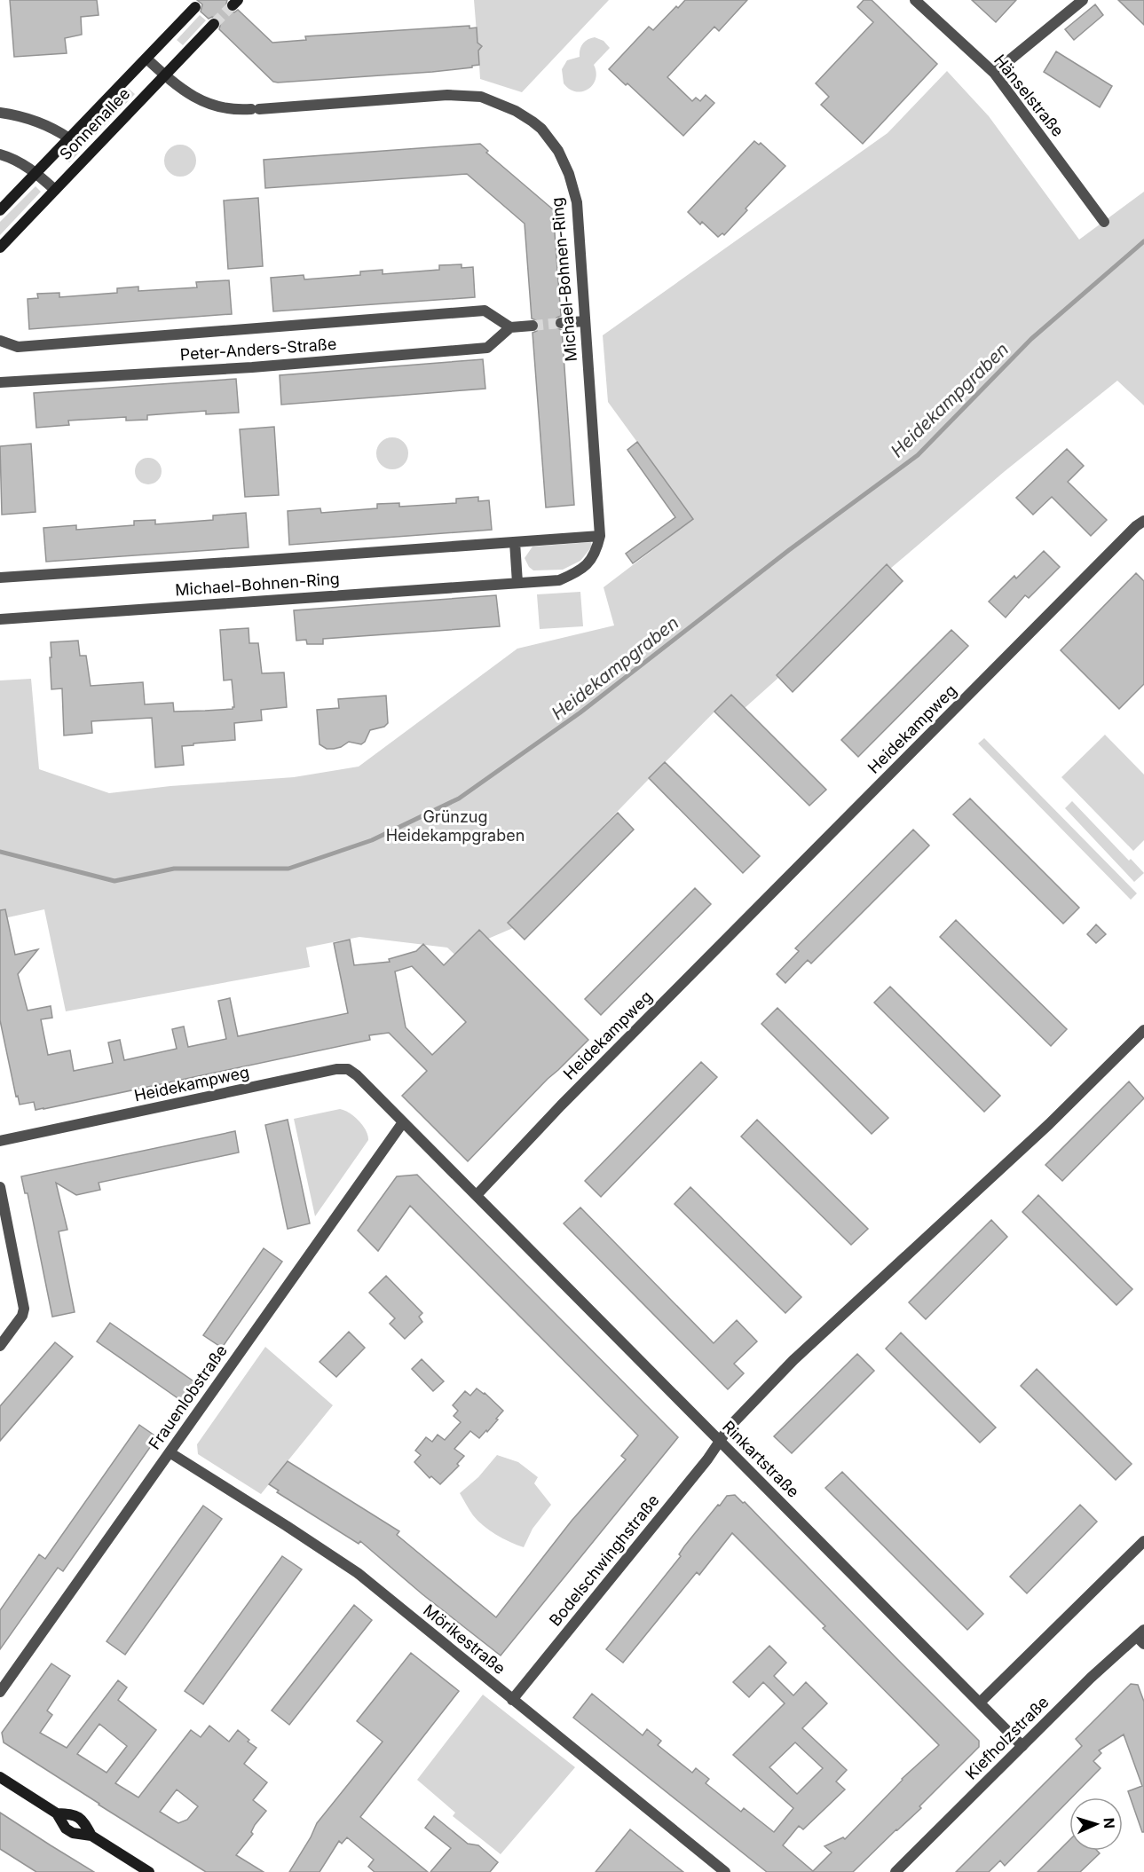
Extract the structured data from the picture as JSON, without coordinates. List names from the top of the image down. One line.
{"streets":{"main road":["Sonnenallee"],"street":["Hänselstraße","Michael-Bohnen-Ring","Peter-Anders-Straße","Heidekampweg","Frauenlobstraße","Rinkartstraße","Bodelschwinghstraße","Mörikestraße","Kiefholzstraße"]},"crossings":[["Sonnenallee","Michael-Bohnen-Ring"],["Heidekampweg","Frauenlobstraße"],["Heidekampweg","Rinkartstraße"],["Frauenlobstraße","Mörikestraße"],["Rinkartstraße","Bodelschwinghstraße"],["Rinkartstraße","Kiefholzstraße"],["Bodelschwinghstraße","Mörikestraße"]],"water":["Heidekampgraben"],"parks":["Grünzug Heidekampgraben"],"north":"right"}
